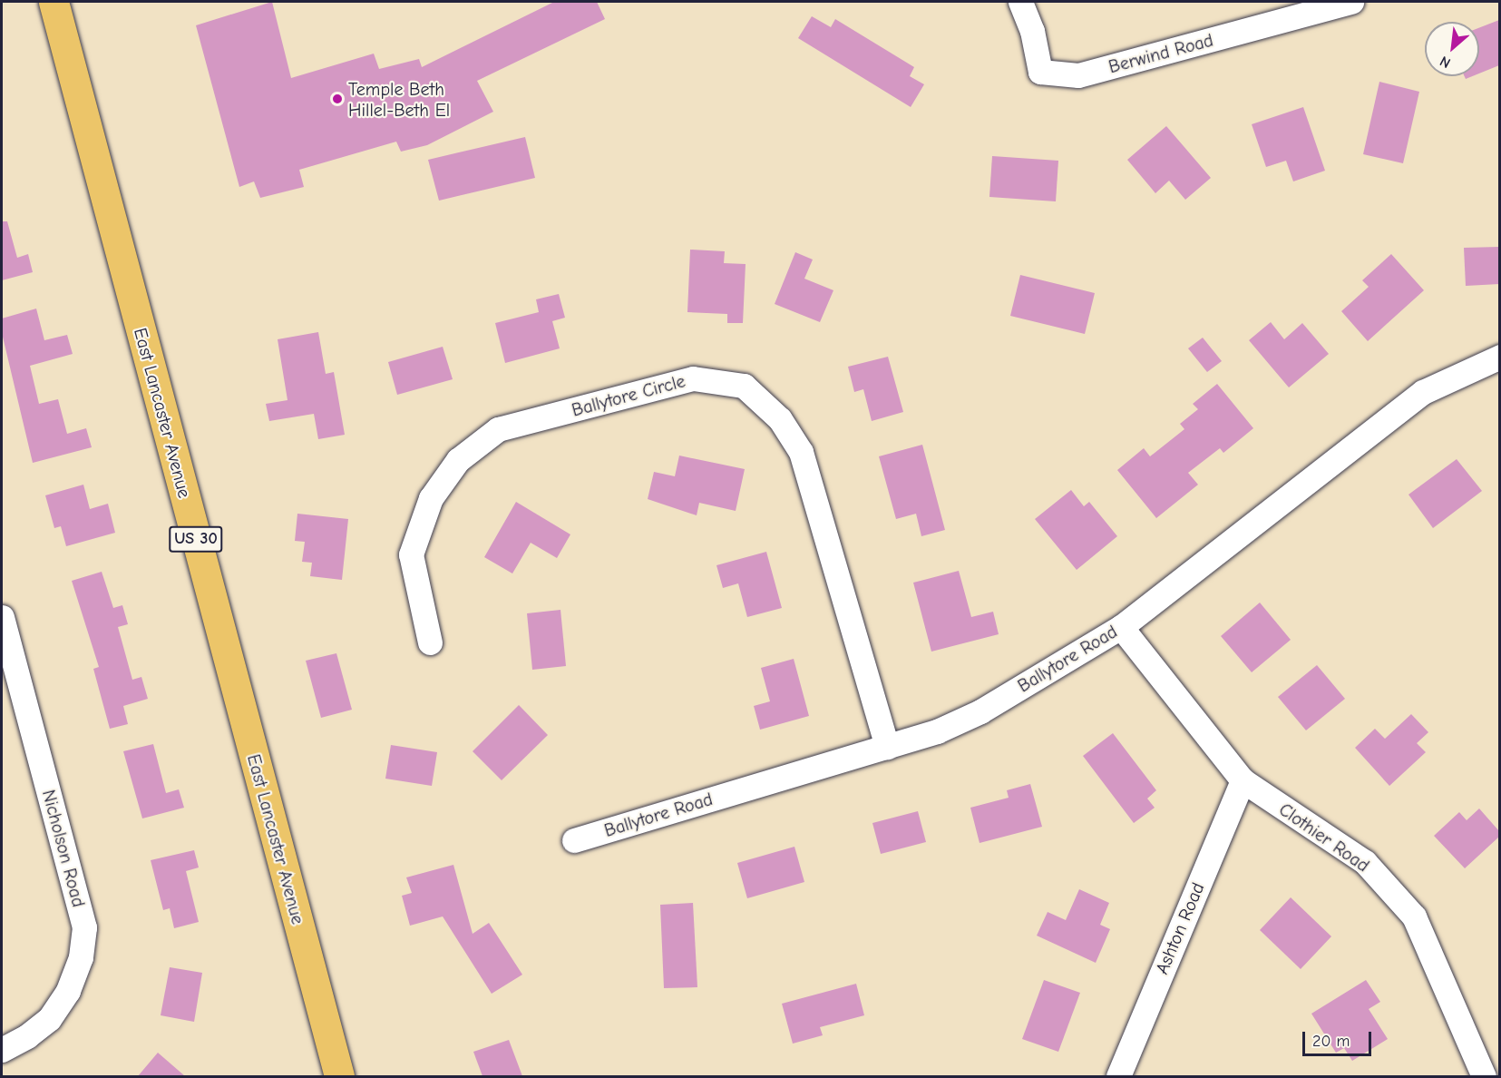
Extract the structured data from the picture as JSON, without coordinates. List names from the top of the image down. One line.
{"streets":{"highway":["East Lancaster Avenue","US 30"],"street":["Berwind Road","Ballytore Circle","Ballytore Road","Clothier Road","Nicholson Road","Ashton Road"]},"crossings":[["Ballytore Circle","Ballytore Road"],["Ballytore Road","Clothier Road"],["Clothier Road","Ashton Road"]],"places":["Temple Beth Hillel-Beth El"],"scale_bar":"20 m","north":"bottom left"}
